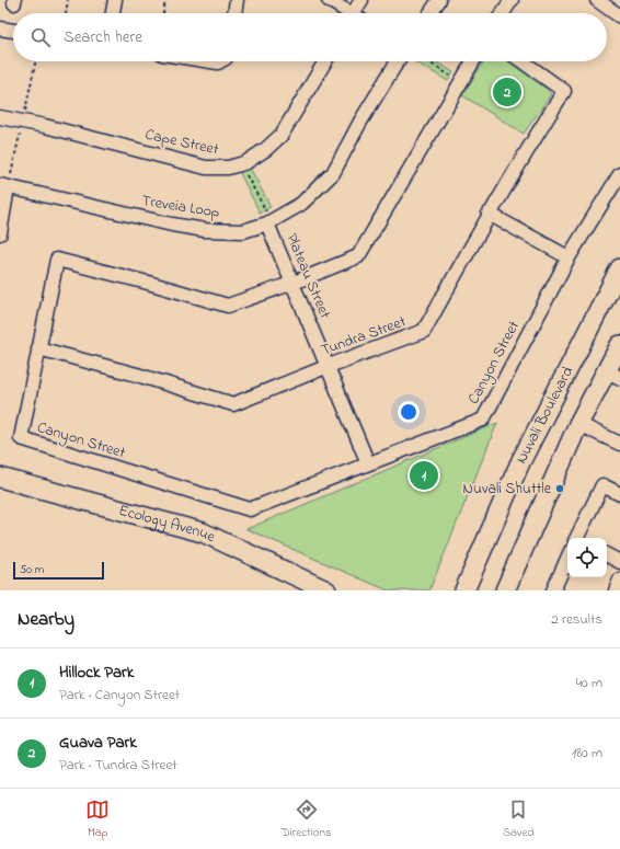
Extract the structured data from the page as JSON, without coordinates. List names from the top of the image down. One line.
{"streets":{"street":["Cape Street","Treveia Loop","Plateau Street","Tundra Street","Canyon Street","Nuvali Boulevard","Ecology Avenue"]},"crossings":[["Treveia Loop","Plateau Street"],["Plateau Street","Tundra Street"],["Plateau Street","Canyon Street"],["Tundra Street","Canyon Street"]],"places":["Nuvali Shuttle"],"scale_bar":"50 m","page":{"search":"Search here","pins":["2","1"],"scale":"50 m","heading":["Nearby","2 results"],"list":[{"mark":"1","name":"Hillock Park","note":"Park · Canyon Street","value":"40 m"},{"mark":"2","name":"Guava Park","note":"Park · Tundra Street","value":"180 m"}],"nav":["Map","Directions","Saved"]}}
